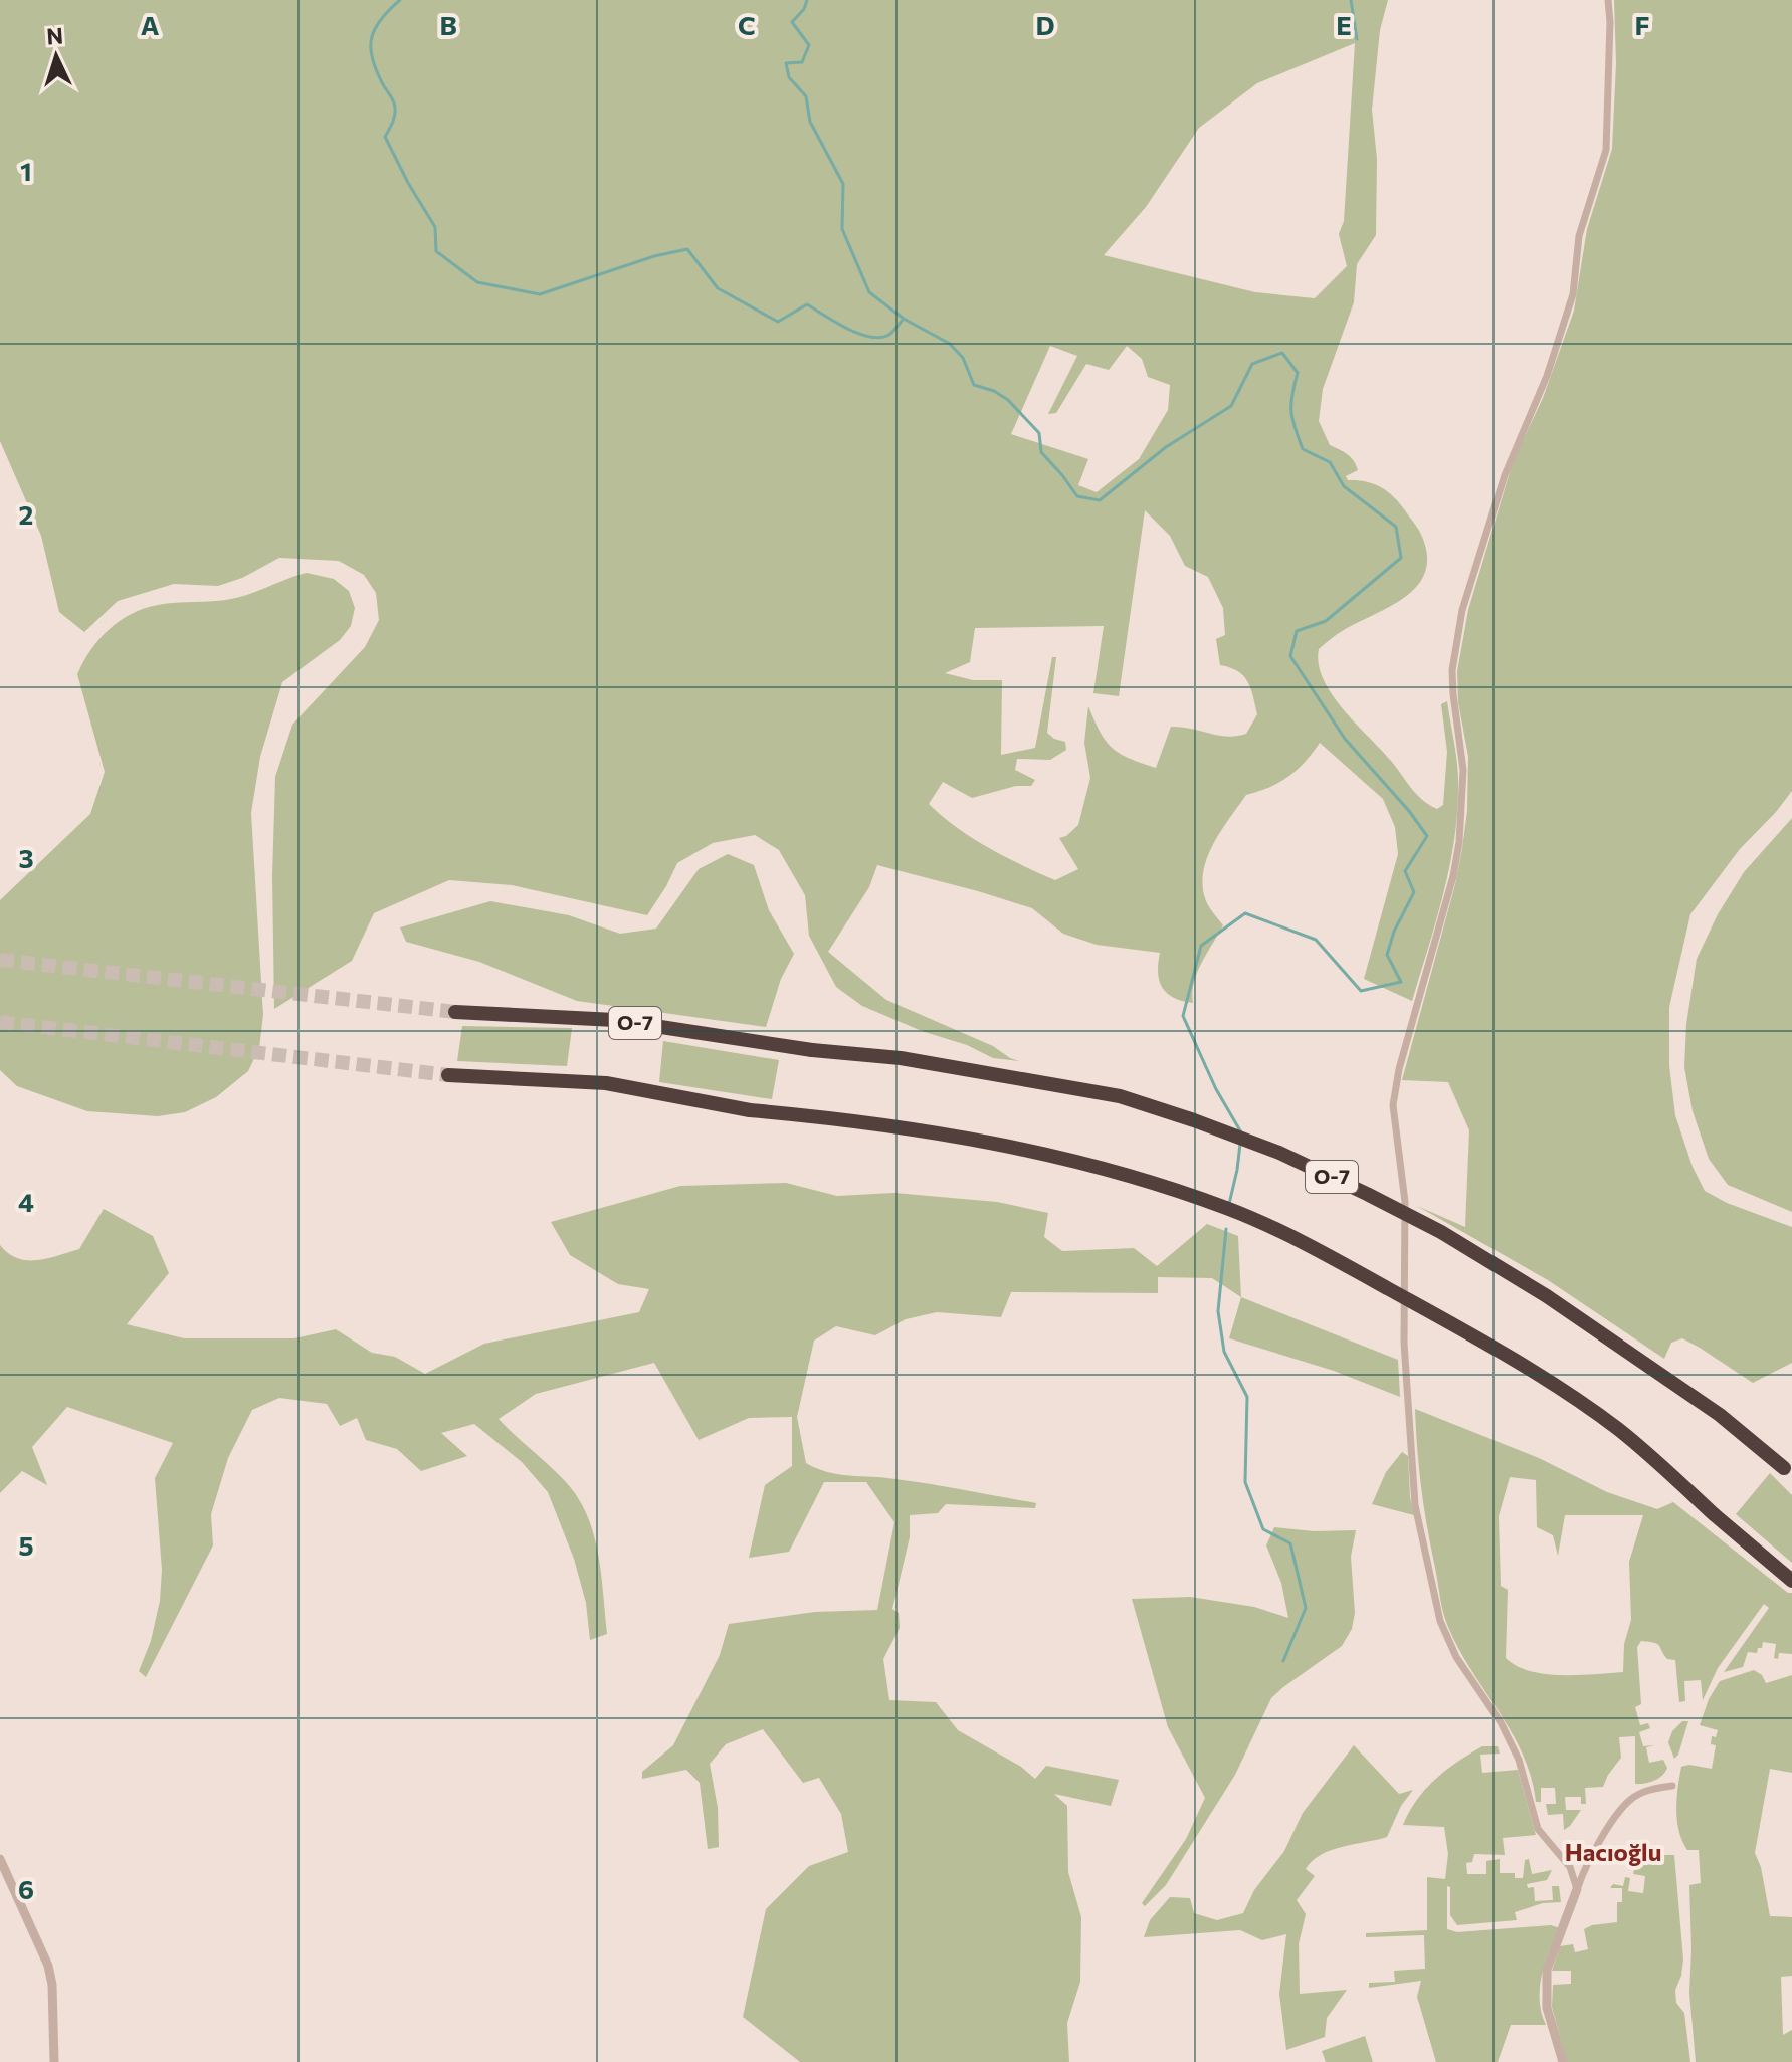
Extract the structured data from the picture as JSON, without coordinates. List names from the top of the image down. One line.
{"streets":{"highway":["O-7"]},"districts":["Hacıoğlu"],"north":"top","grid":{"columns":["A","B","C","D","E","F"],"rows":["1","2","3","4","5","6"]}}
